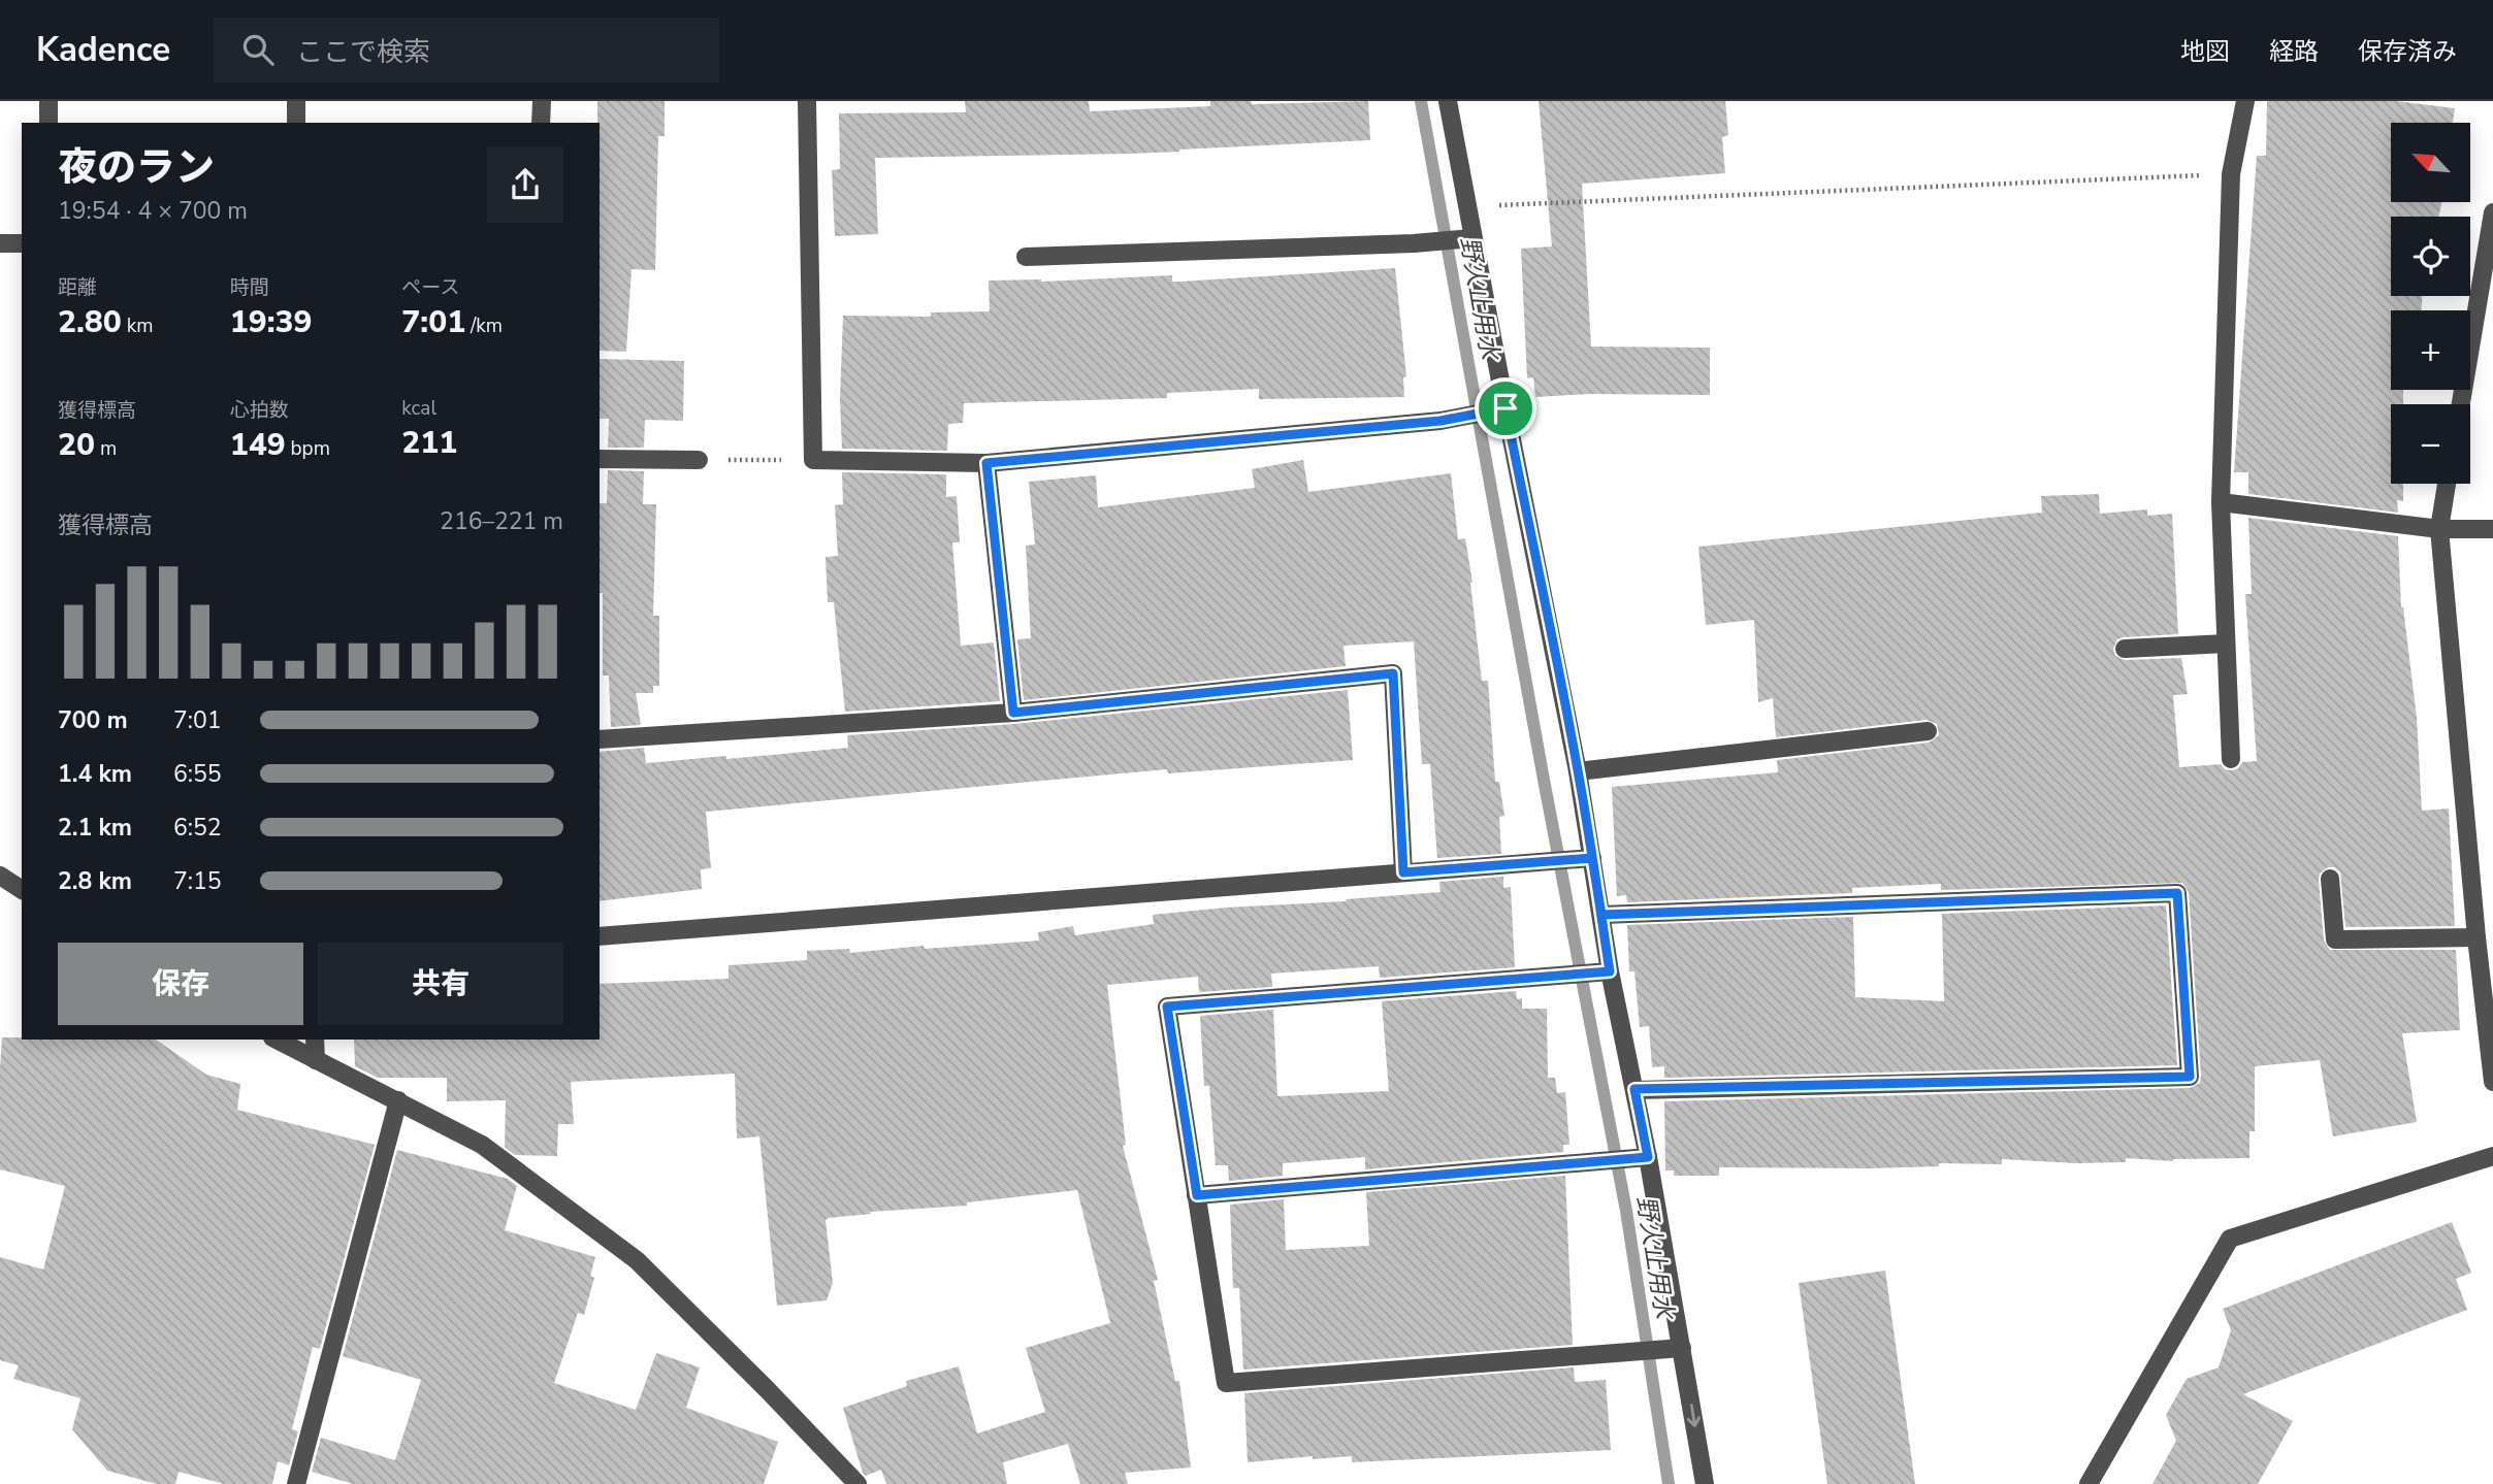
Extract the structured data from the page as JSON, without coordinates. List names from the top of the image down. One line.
{"water":["野火止用水"],"north":"top left","page":{"header":"Kadence","search":"ここで検索","nav":["地図","経路","保存済み"],"map_buttons":["+","−"],"heading":["夜のラン","19:54 · 4 × 700 m"],"stats":[["距離","2.80 km"],["時間","19:39"],["ペース","7:01 /km"],["獲得標高","20 m"],["心拍数","149 bpm"],["kcal","211"]],"chart":["獲得標高","216–221 m"],"list":[{"name":"700 m","note":"7:01"},{"name":"1.4 km","note":"6:55"},{"name":"2.1 km","note":"6:52"},{"name":"2.8 km","note":"7:15"}],"buttons":["保存","共有"]}}
